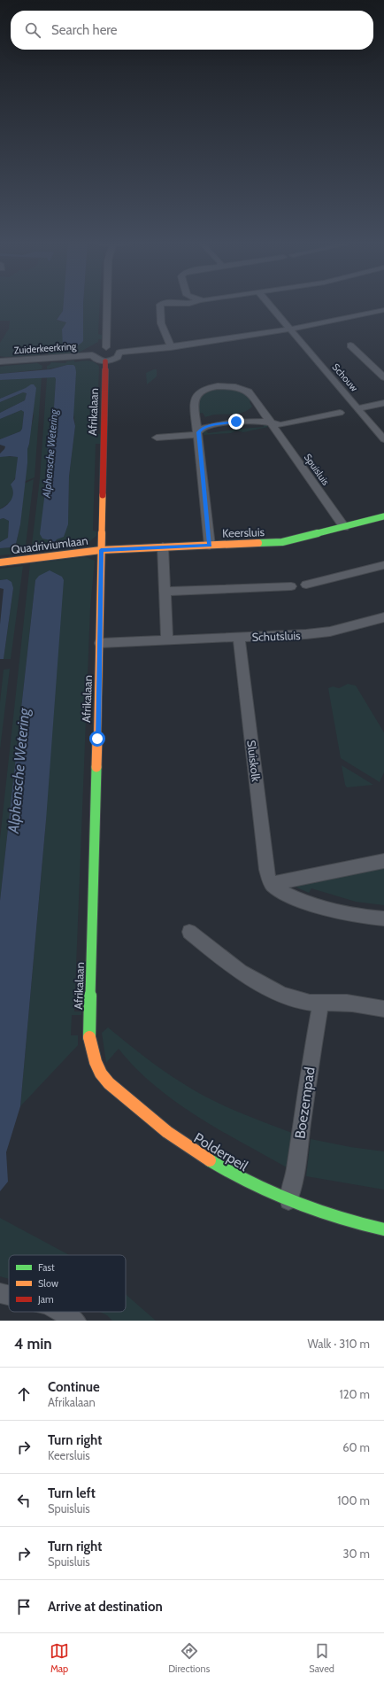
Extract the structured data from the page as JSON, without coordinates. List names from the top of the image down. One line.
{"streets":{"street":["Zuiderkeerkring","Schouw","Afrikalaan","Spuisluis","Keersluis","Quadriviumlaan","Schutsluis","Sluiskolk","Boezempad","Polderpeil"]},"crossings":[["Afrikalaan","Keersluis"],["Afrikalaan","Quadriviumlaan"],["Afrikalaan","Schutsluis"],["Afrikalaan","Polderpeil"],["Spuisluis","Keersluis"],["Keersluis","Quadriviumlaan"],["Schutsluis","Sluiskolk"],["Boezempad","Polderpeil"]],"water":["Alphensche Wetering"],"legend":["Fast","Slow","Jam"],"page":{"search":"Search here","heading":["4 min","Walk · 310 m"],"list":[["Continue","Afrikalaan","120 m"],["Turn right","Keersluis","60 m"],["Turn left","Spuisluis","100 m"],["Turn right","Spuisluis","30 m"],"Arrive at destination"],"nav":["Map","Directions","Saved"]}}
